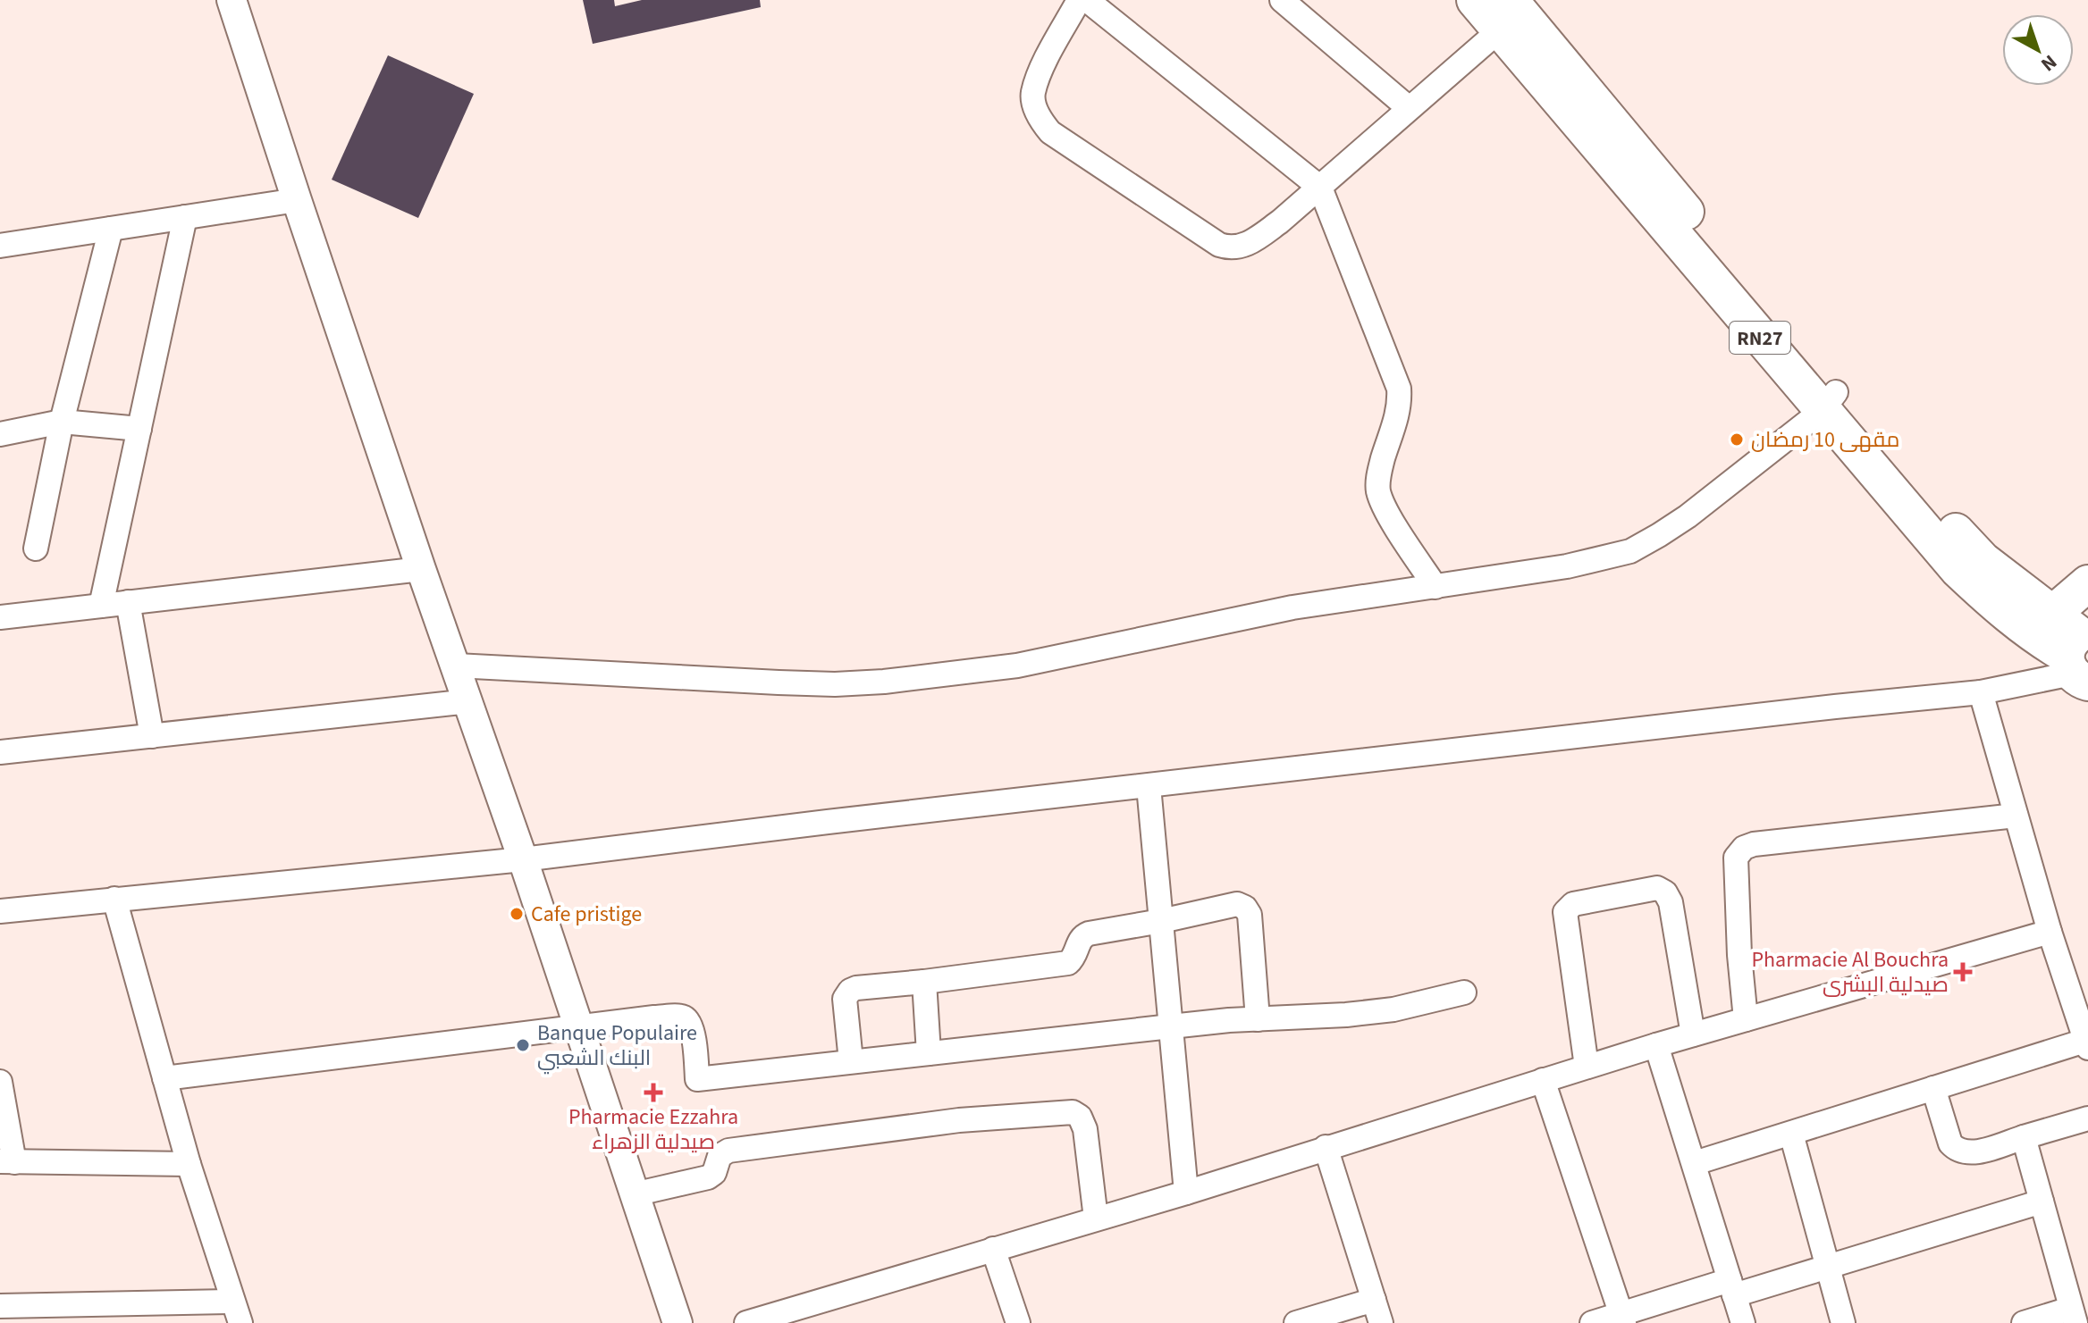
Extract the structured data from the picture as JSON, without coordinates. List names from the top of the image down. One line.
{"streets":{"main road":["RN27"]},"places":{"other":["مقهى 10 رمضان","Cafe pristige","Banque Populaire البنك الشعبي"],"health":["Pharmacie Al Bouchra صيدلية البشرى","Pharmacie Ezzahra صيدلية الزهراء"]},"north":"bottom right"}
